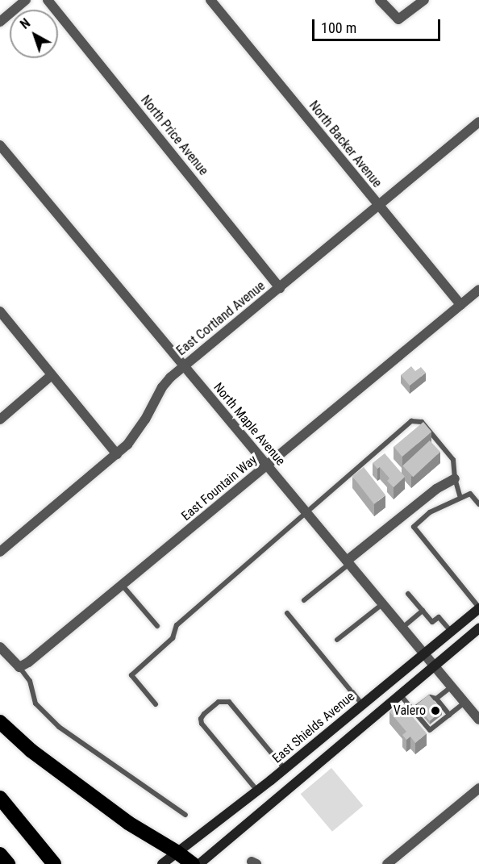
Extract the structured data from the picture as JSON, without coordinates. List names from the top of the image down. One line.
{"streets":{"main road":["East Shields Avenue"],"street":["North Price Avenue","North Backer Avenue","East Cortland Avenue","North Maple Avenue","East Fountain Way"]},"crossings":[["North Price Avenue","East Cortland Avenue"],["North Backer Avenue","East Cortland Avenue"],["North Backer Avenue","East Fountain Way"],["East Cortland Avenue","North Maple Avenue"],["North Maple Avenue","East Fountain Way"],["North Maple Avenue","East Shields Avenue"]],"places":["Valero"],"scale_bar":"100 m","north":"top left"}
